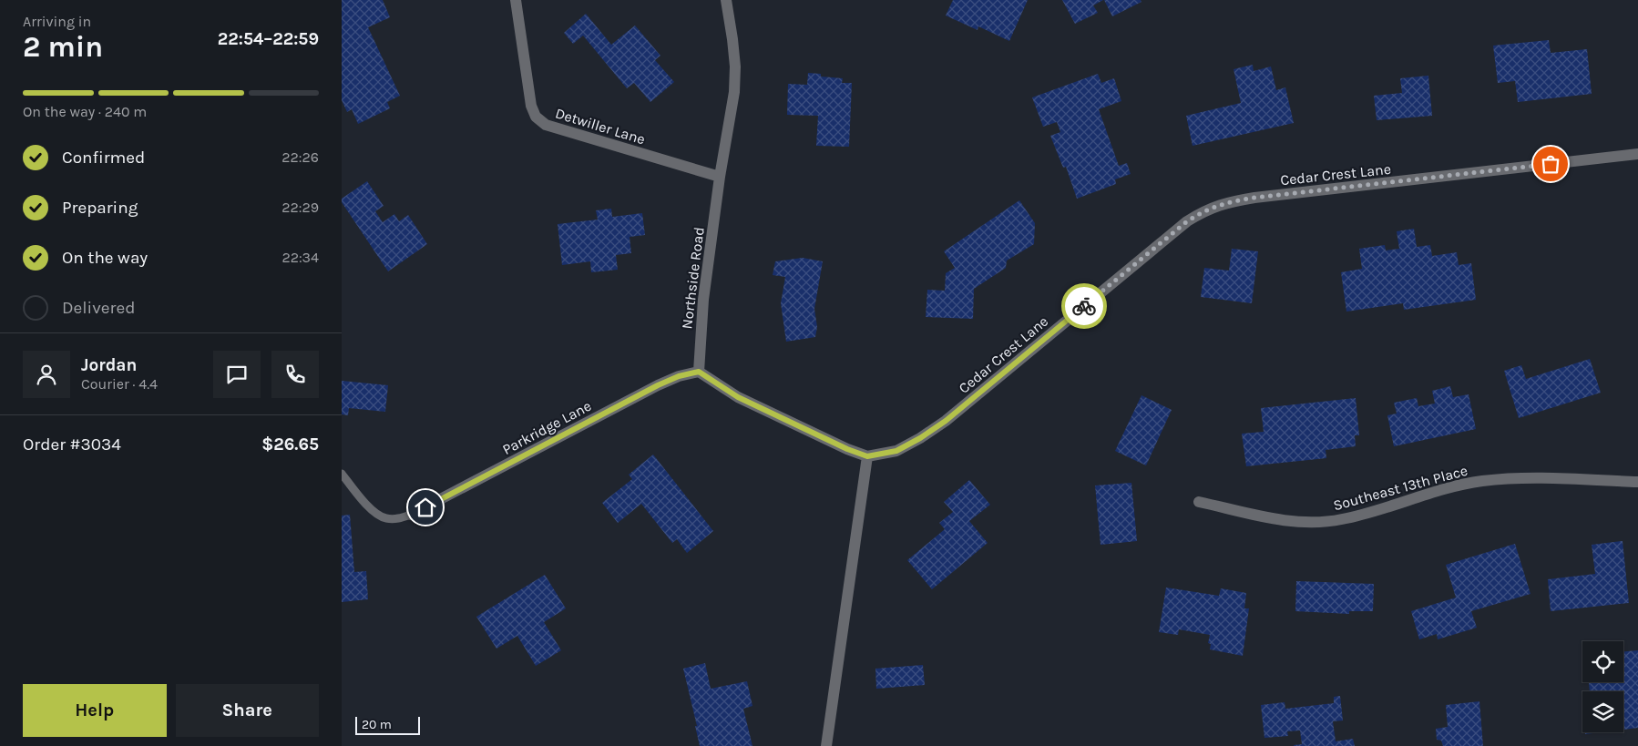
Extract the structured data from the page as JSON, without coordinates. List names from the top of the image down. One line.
{"streets":{"street":["Detwiller Lane","Cedar Crest Lane","Northside Road","Parkridge Lane","Southeast 13th Place"]},"crossings":[["Detwiller Lane","Northside Road"],["Northside Road","Parkridge Lane"]],"scale_bar":"20 m","page":{"heading":["2 min","Arriving in","22:54–22:59"],"panel":["Jordan","Courier · 4.4","Order #3034","$26.65"],"bar":"On the way · 240 m","list":[["Confirmed","22:26"],["Preparing","22:29"],["On the way","22:34"],"Delivered"],"buttons":["Help","Share"],"scale":"20 m"}}
